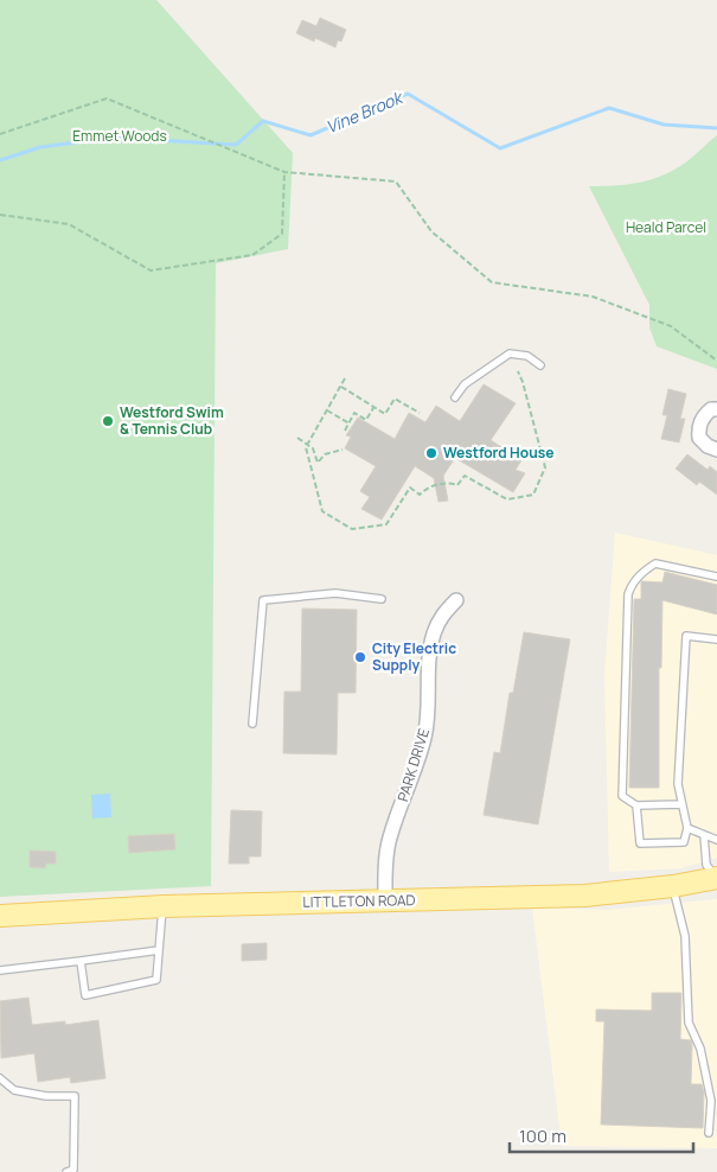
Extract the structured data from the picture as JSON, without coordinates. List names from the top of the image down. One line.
{"streets":{"main road":["LITTLETON ROAD"],"street":["PARK DRIVE"]},"crossings":[["PARK DRIVE","LITTLETON ROAD"]],"water":["Vine Brook"],"parks":["Emmet Woods","Heald Parcel"],"places":["Westford Swim & Tennis Club","Westford House","City Electric Supply"],"scale_bar":"100 m"}
